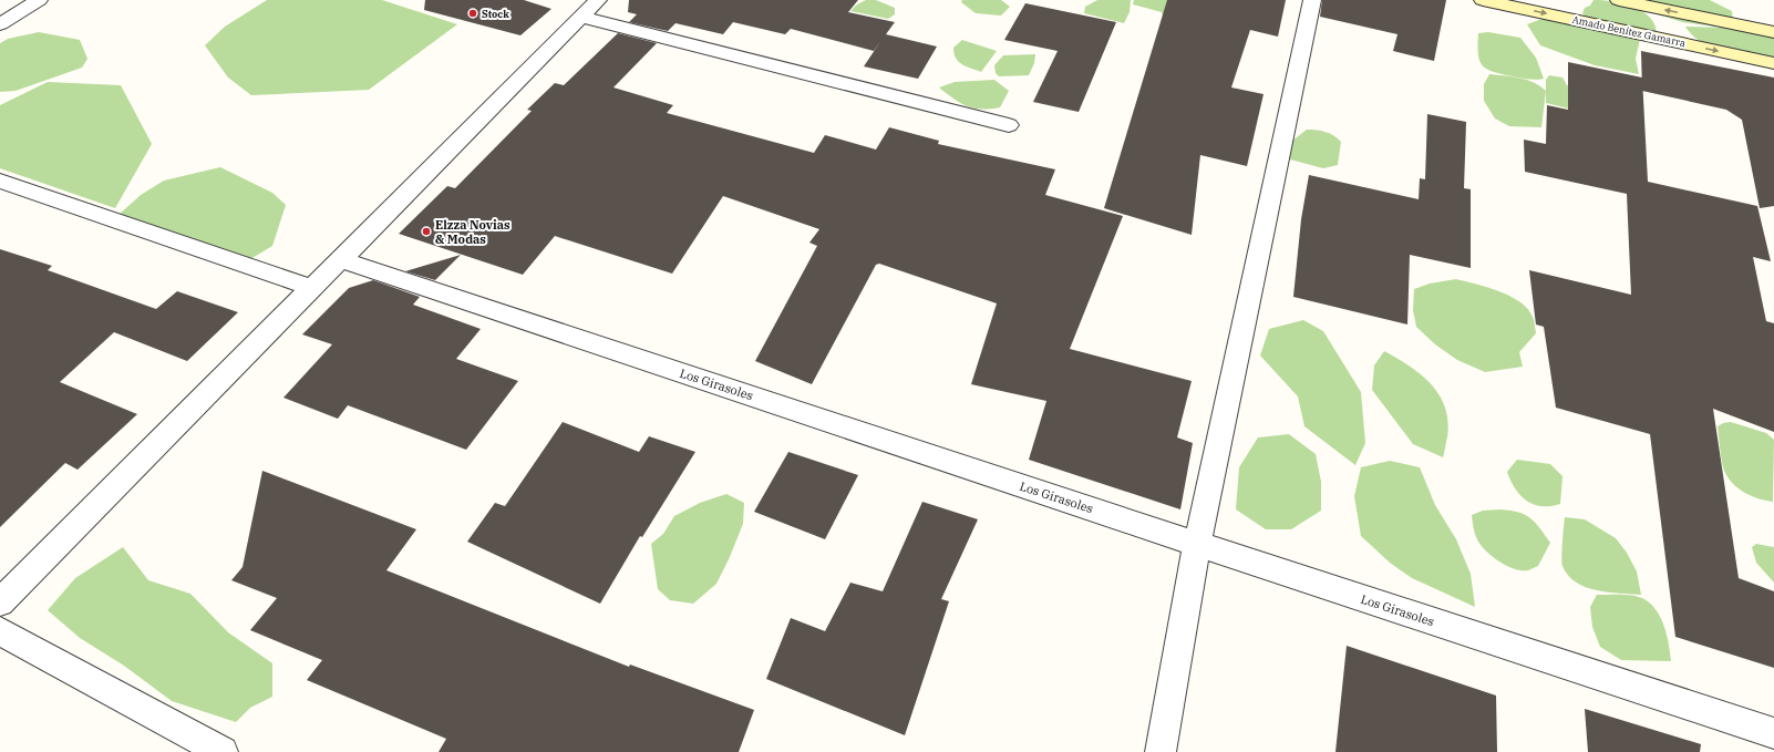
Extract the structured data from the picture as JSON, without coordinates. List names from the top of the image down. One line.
{"streets":{"main road":["Amado Benítez Gamarra"],"street":["Los Girasoles"]},"places":["Stock","Elzza Novias & Modas"]}
